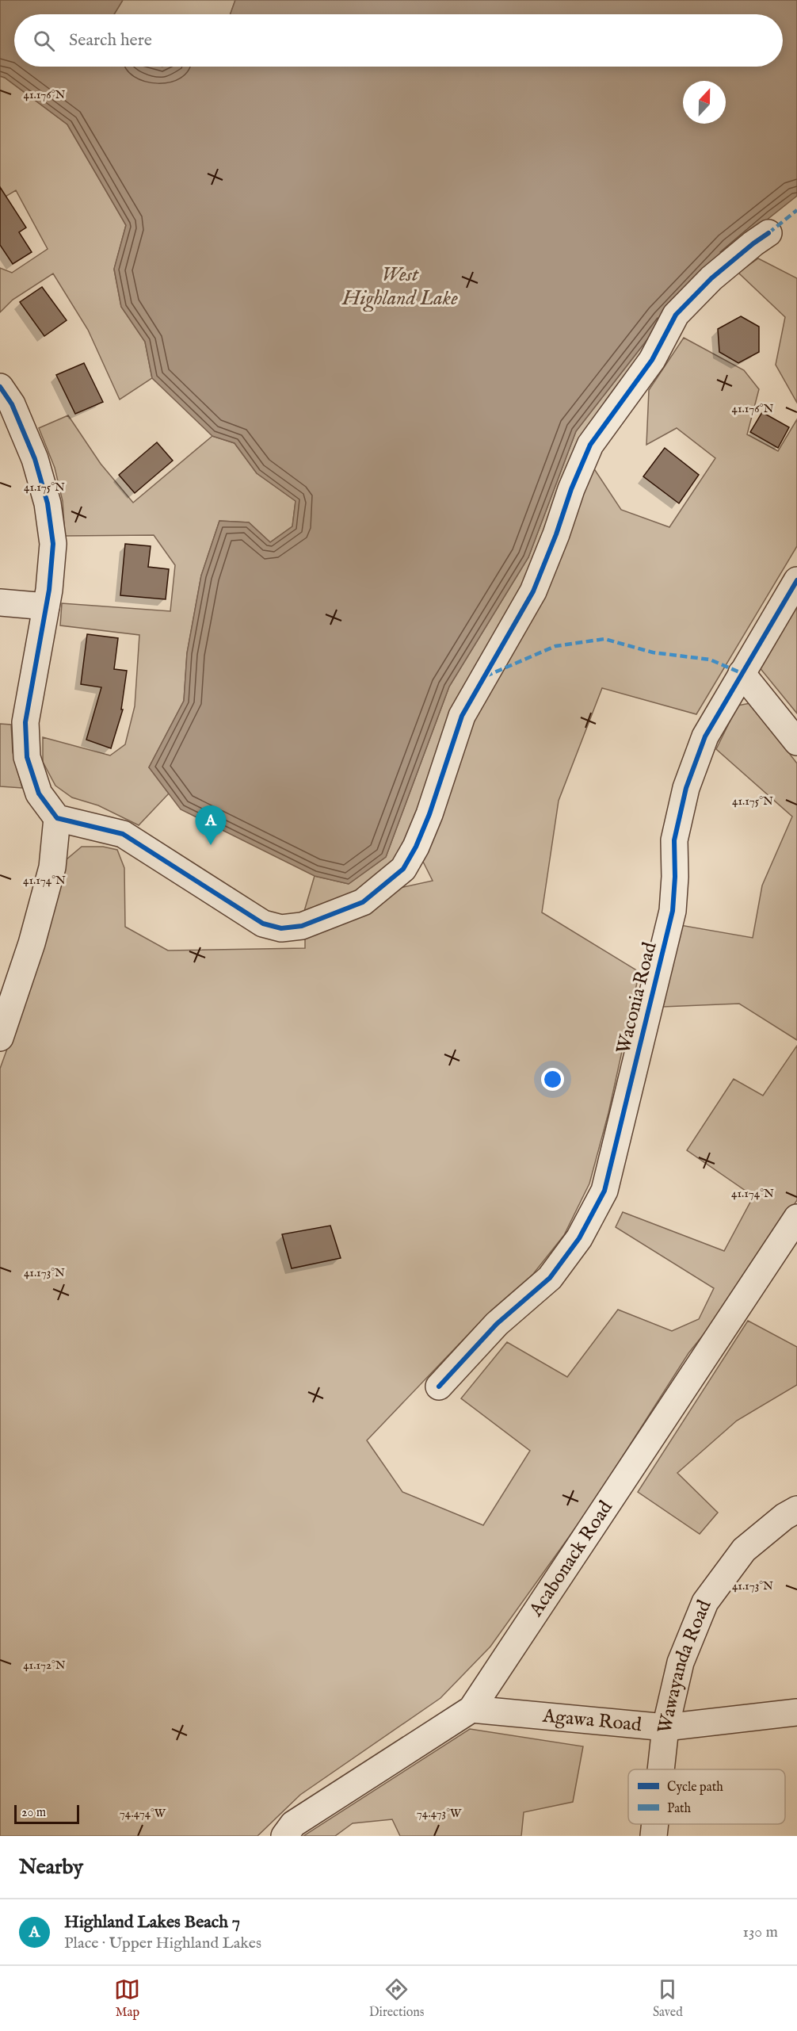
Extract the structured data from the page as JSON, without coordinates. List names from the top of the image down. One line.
{"streets":{"street":["Waconia Road","Acabonack Road","Wawayanda Road","Agawa Road"]},"crossings":[["Acabonack Road","Agawa Road"],["Wawayanda Road","Agawa Road"]],"water":["West Highland Lake"],"legend":["Cycle path","Path"],"scale_bar":"20 m","north":"top","page":{"search":"Search here","pins":"A","scale":"20 m","heading":"Nearby","list":[{"mark":"A","name":"Highland Lakes Beach 7","note":"Place · Upper Highland Lakes","value":"130 m"}],"nav":["Map","Directions","Saved"]},"coordinates":["41.176°N","41.175°N","41.174°N","41.173°N","41.172°N","74.474°W","74.473°W"]}
